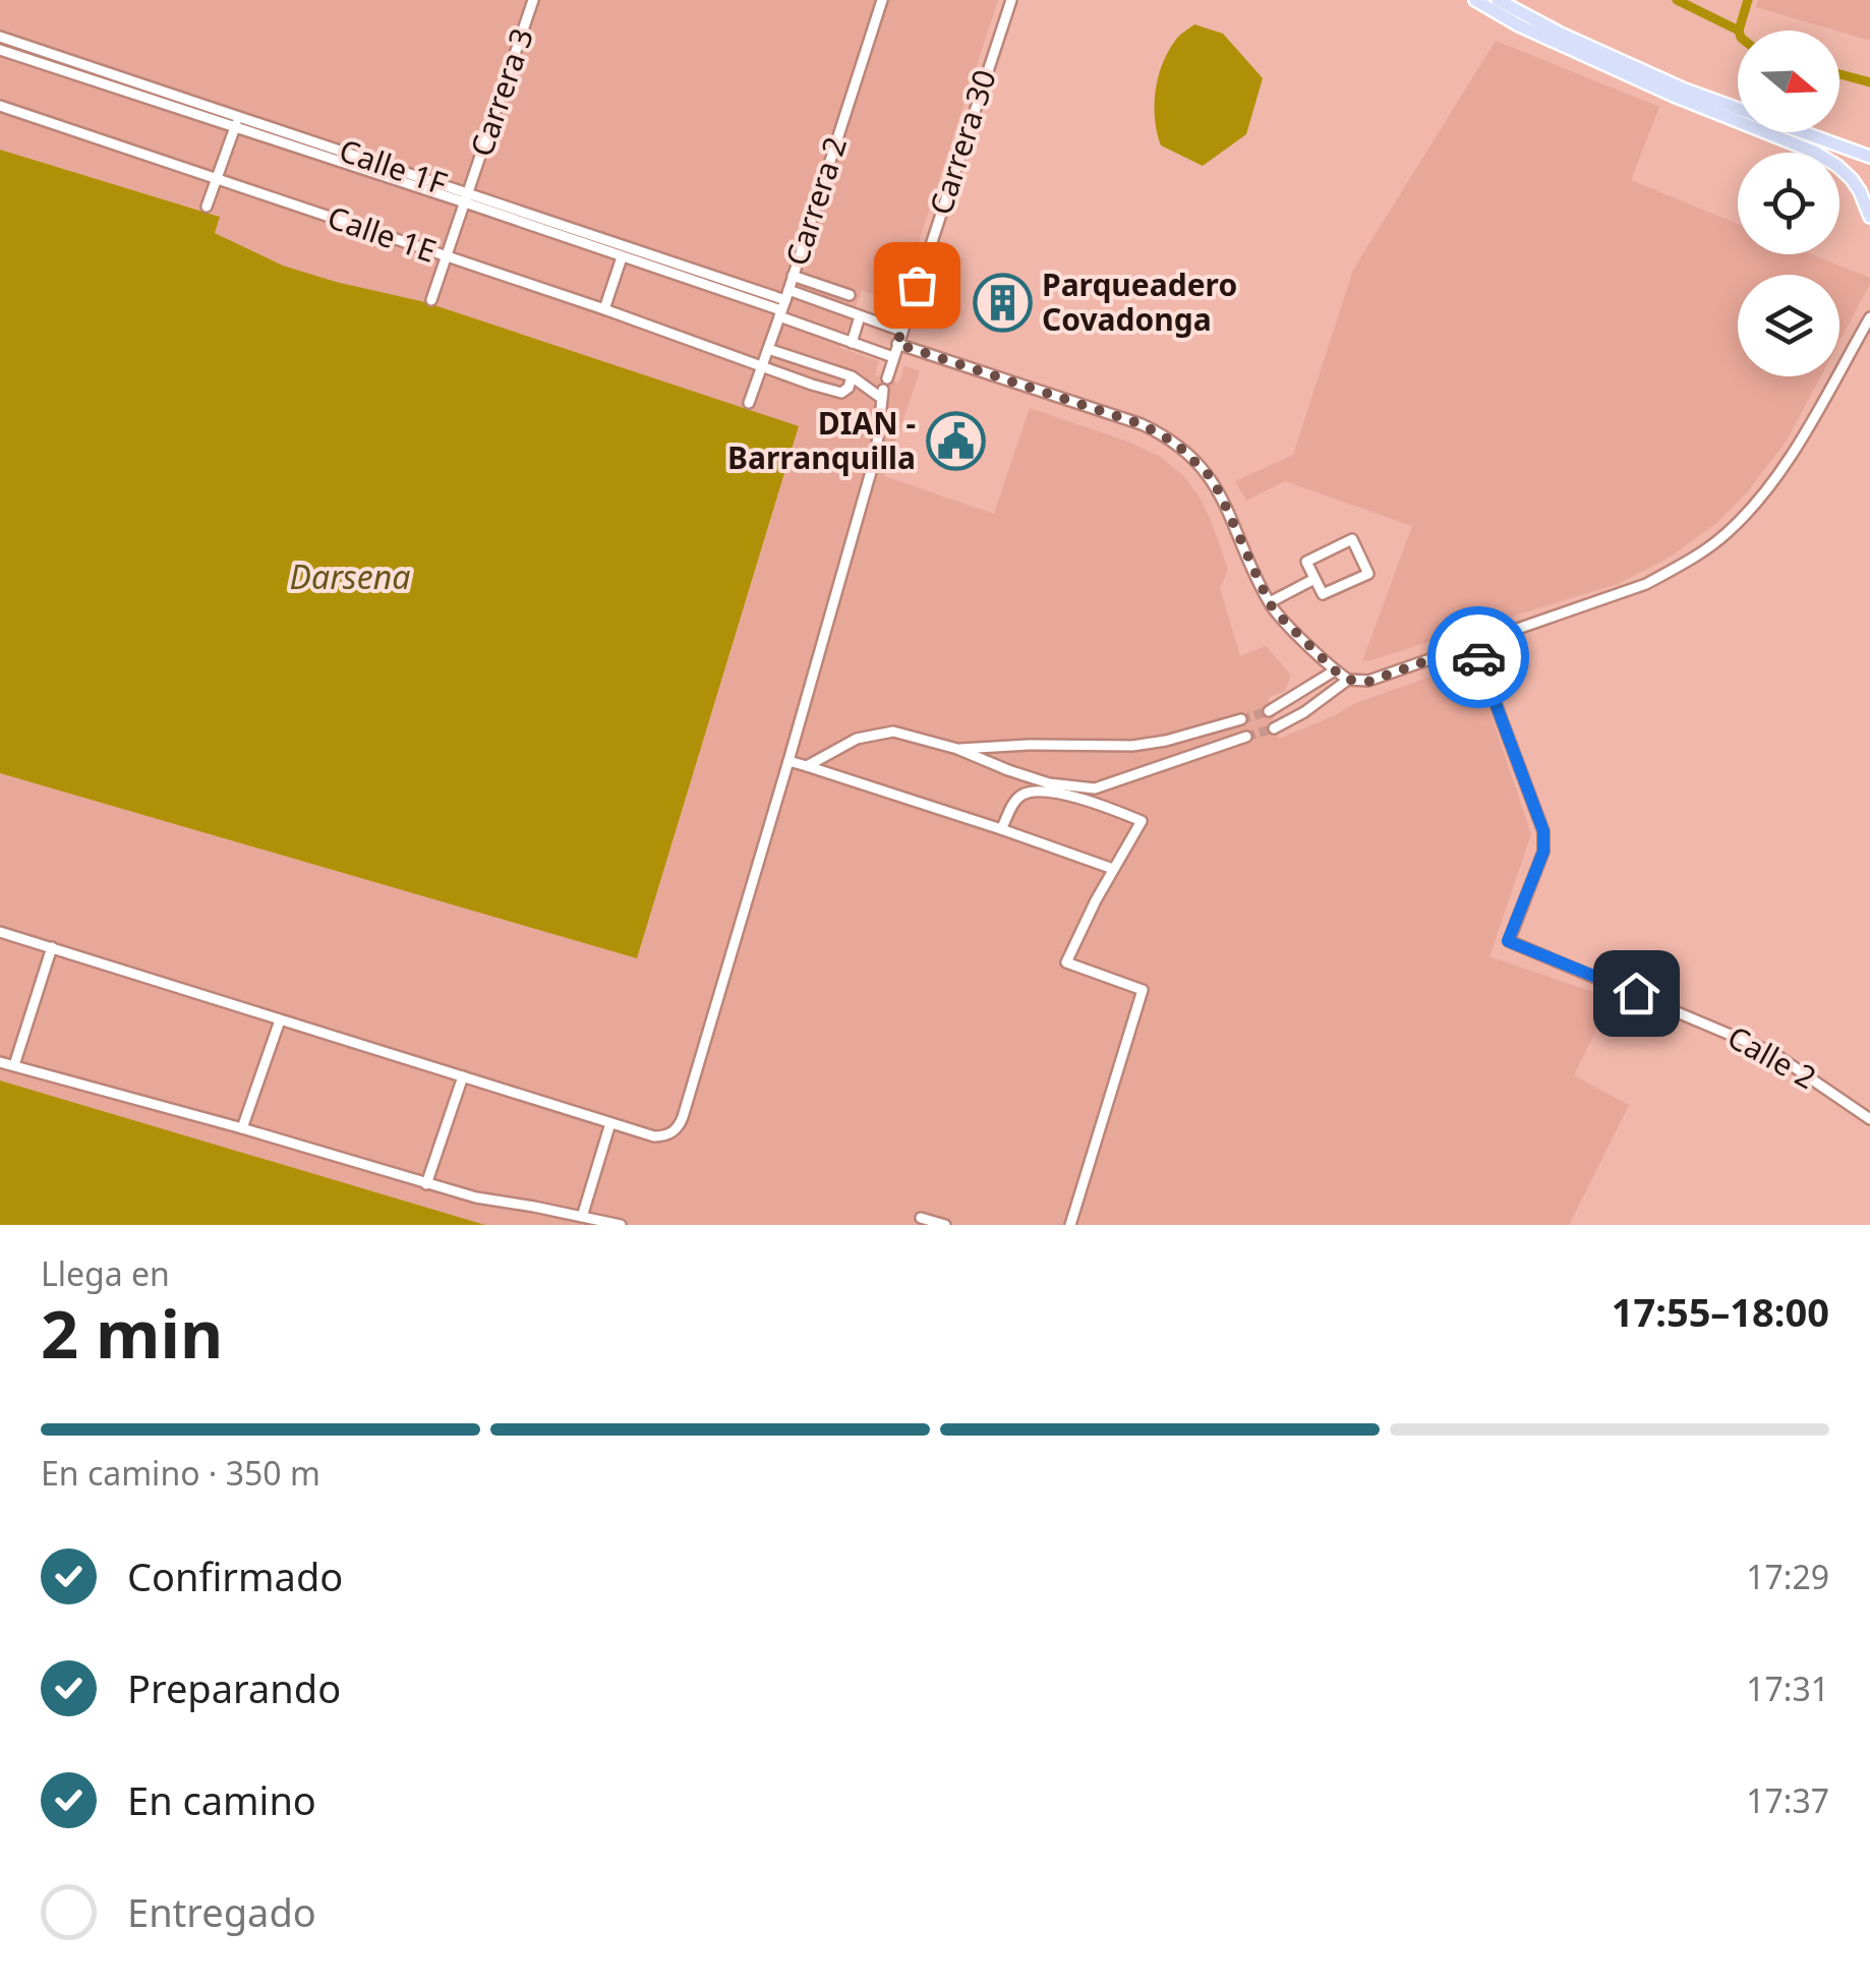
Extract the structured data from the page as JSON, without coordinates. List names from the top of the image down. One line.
{"streets":{"street":["Carrera 3","Carrera 30","Calle 1F","Carrera 2","Calle 1E","Calle 2"]},"crossings":[["Carrera 3","Calle 1F"],["Carrera 3","Calle 1E"],["Carrera 30","Calle 1F"],["Calle 1F","Carrera 2"],["Carrera 2","Calle 1E"]],"water":["Darsena"],"places":{"building":["Parqueadero Covadonga"],"public building":["DIAN - Barranquilla"]},"north":"right","page":{"heading":["2 min","Llega en","17:55–18:00"],"bar":"En camino · 350 m","list":[["Confirmado","17:29"],["Preparando","17:31"],["En camino","17:37"],"Entregado"]}}
